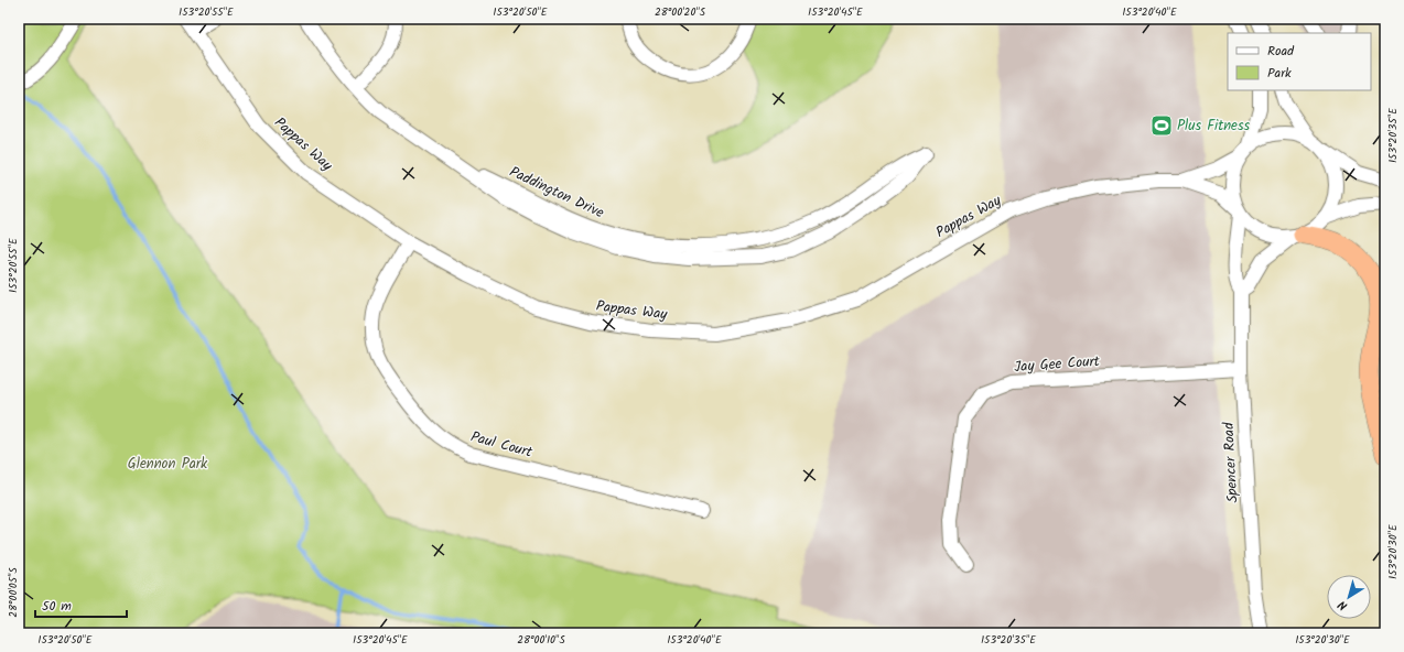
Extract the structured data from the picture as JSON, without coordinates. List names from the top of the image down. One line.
{"streets":{"street":["Pappas Way","Paddington Drive","Jay Gee Court","Paul Court","Spencer Road"]},"crossings":[["Pappas Way","Paul Court"],["Pappas Way","Spencer Road"],["Jay Gee Court","Spencer Road"]],"parks":["Glennon Park"],"places":{"sports":["Plus Fitness"]},"legend":["Road","Park"],"scale_bar":"50 m","north":"bottom left","coordinates":["153°20'55\"E","153°20'50\"E","28°00'20\"S","153°20'45\"E","153°20'40\"E","153°20'35\"E","153°20'30\"E","28°00'05\"S","28°00'10\"S"]}
